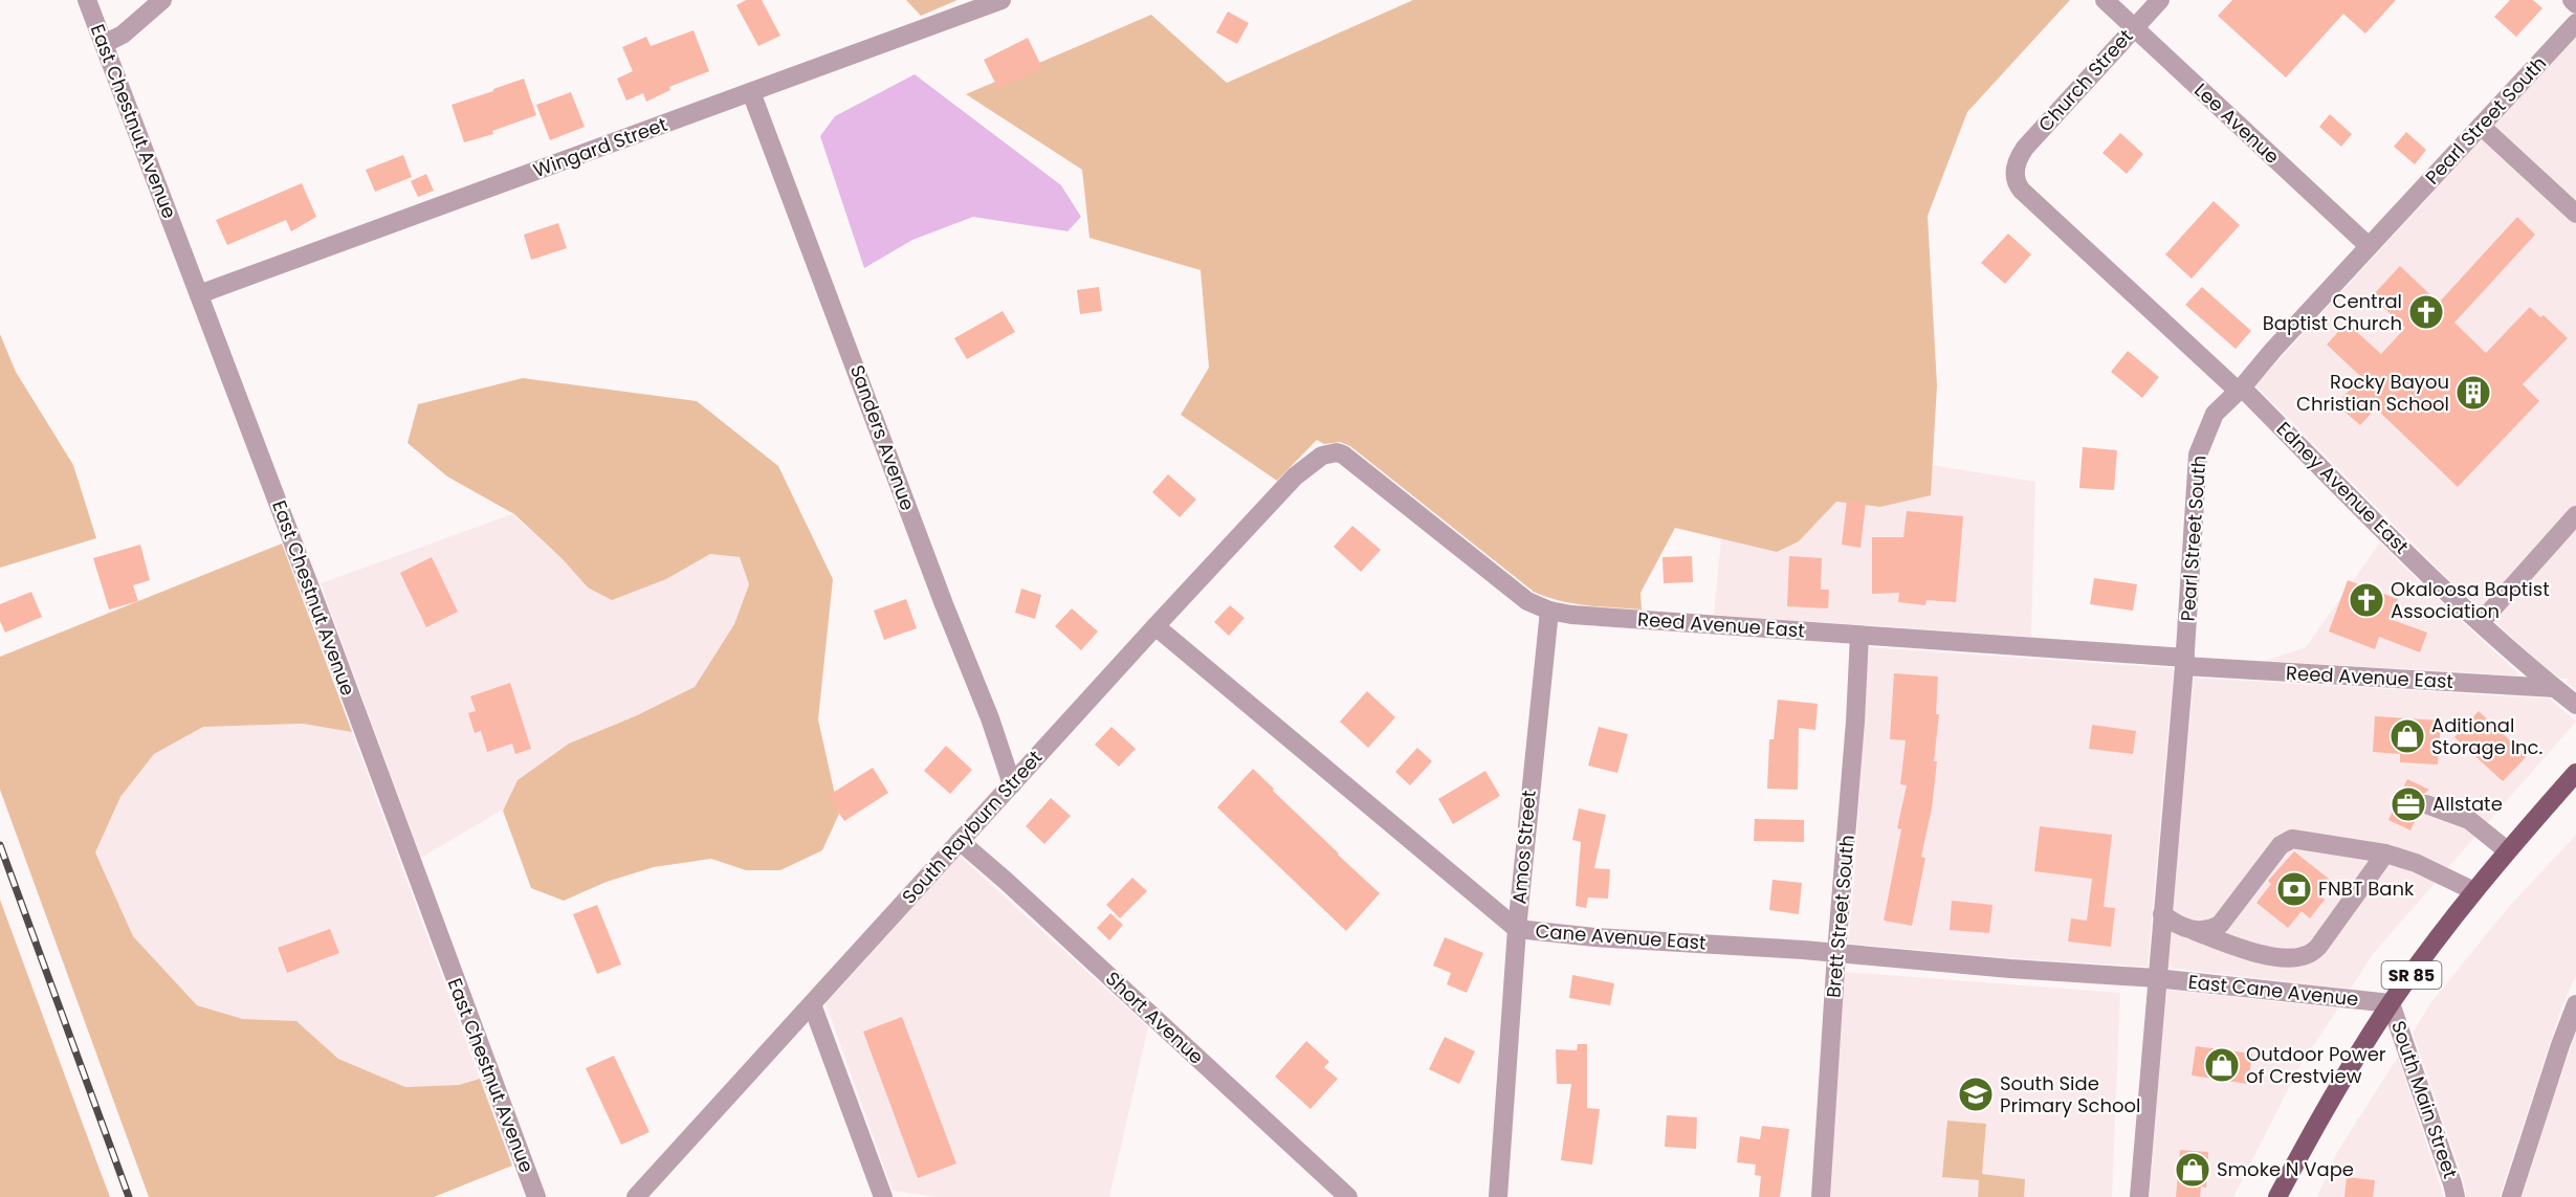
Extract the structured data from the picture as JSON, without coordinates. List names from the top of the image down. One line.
{"streets":{"main road":["SR 85"],"street":["Church Street","Pearl Street South","East Chestnut Avenue","Lee Avenue","Wingard Street","Sanders Avenue","Edney Avenue East","Reed Avenue East","South Rayburn Street","Amos Street","Brett Street South","Cane Avenue East","East Cane Avenue","Short Avenue","South Main Street"]},"crossings":[["Church Street","Lee Avenue"],["Church Street","Edney Avenue East"],["Pearl Street South","Lee Avenue"],["Pearl Street South","Edney Avenue East"],["Pearl Street South","Reed Avenue East"],["Pearl Street South","Cane Avenue East"],["Pearl Street South","East Cane Avenue"],["East Chestnut Avenue","Wingard Street"],["Wingard Street","Sanders Avenue"],["Sanders Avenue","South Rayburn Street"],["Edney Avenue East","Reed Avenue East"],["Reed Avenue East","South Rayburn Street"],["Reed Avenue East","Amos Street"],["Reed Avenue East","Brett Street South"],["South Rayburn Street","Cane Avenue East"],["South Rayburn Street","Short Avenue"],["Amos Street","Cane Avenue East"],["Brett Street South","Cane Avenue East"],["Cane Avenue East","East Cane Avenue"],["SR 85","East Cane Avenue"],["SR 85","South Main Street"],["East Cane Avenue","South Main Street"]],"places":{"church":["Central Baptist Church","Okaloosa Baptist Association"],"building":["Rocky Bayou Christian School"],"shop":["Aditional Storage Inc.","Outdoor Power of Crestview","Smoke N Vape"],"office":["Allstate"],"bank":["FNBT Bank"],"school or university":["South Side Primary School"]}}
